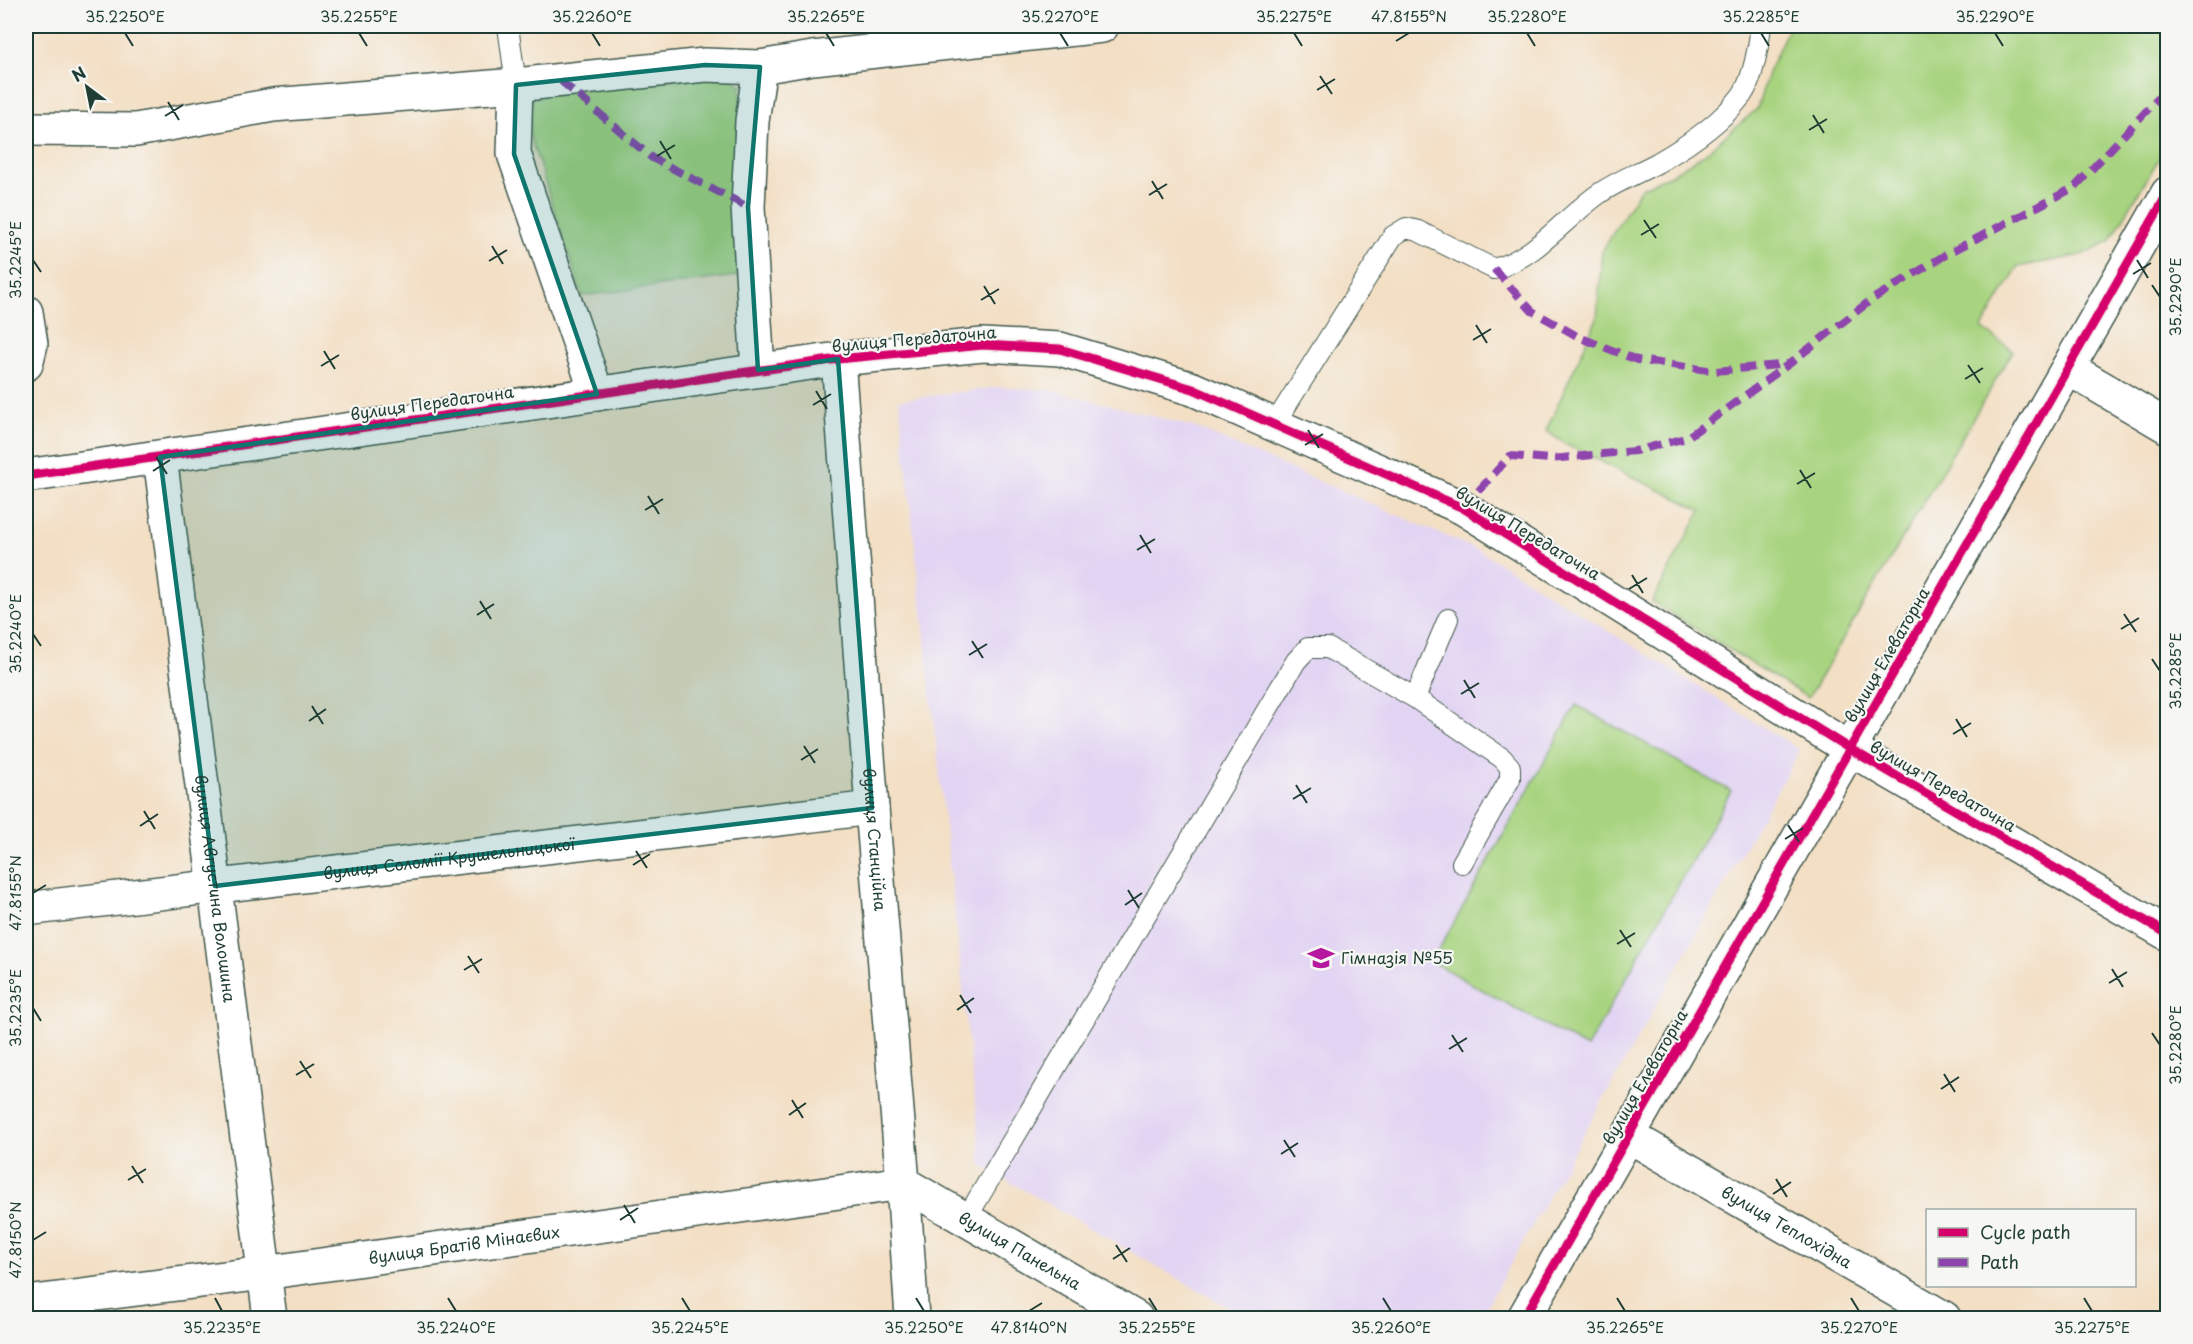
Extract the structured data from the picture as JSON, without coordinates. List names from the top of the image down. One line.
{"streets":{"street":["вулиця Передаточна","вулиця Елеваторна","вулиця Станційна","вулиця Соломії Крушельницької","вулиця Августина Волошина","вулиця Теплохідна","вулиця Братів Мінаєвих","вулиця Панельна"]},"crossings":[["вулиця Передаточна","вулиця Елеваторна"],["вулиця Передаточна","вулиця Станційна"],["вулиця Передаточна","вулиця Августина Волошина"],["вулиця Елеваторна","вулиця Теплохідна"],["вулиця Станційна","вулиця Соломії Крушельницької"],["вулиця Станційна","вулиця Братів Мінаєвих"],["вулиця Станційна","вулиця Панельна"],["вулиця Соломії Крушельницької","вулиця Августина Волошина"],["вулиця Августина Волошина","вулиця Братів Мінаєвих"],["вулиця Братів Мінаєвих","вулиця Панельна"]],"places":{"school or university":["Гімназія №55"]},"legend":["Cycle path","Path"],"north":"top left","coordinates":["35.2250°E","35.2255°E","35.2260°E","35.2265°E","35.2270°E","35.2275°E","47.8155°N","35.2280°E","35.2285°E","35.2290°E","35.2245°E","35.2240°E","35.2235°E","47.8150°N","47.8140°N"]}
